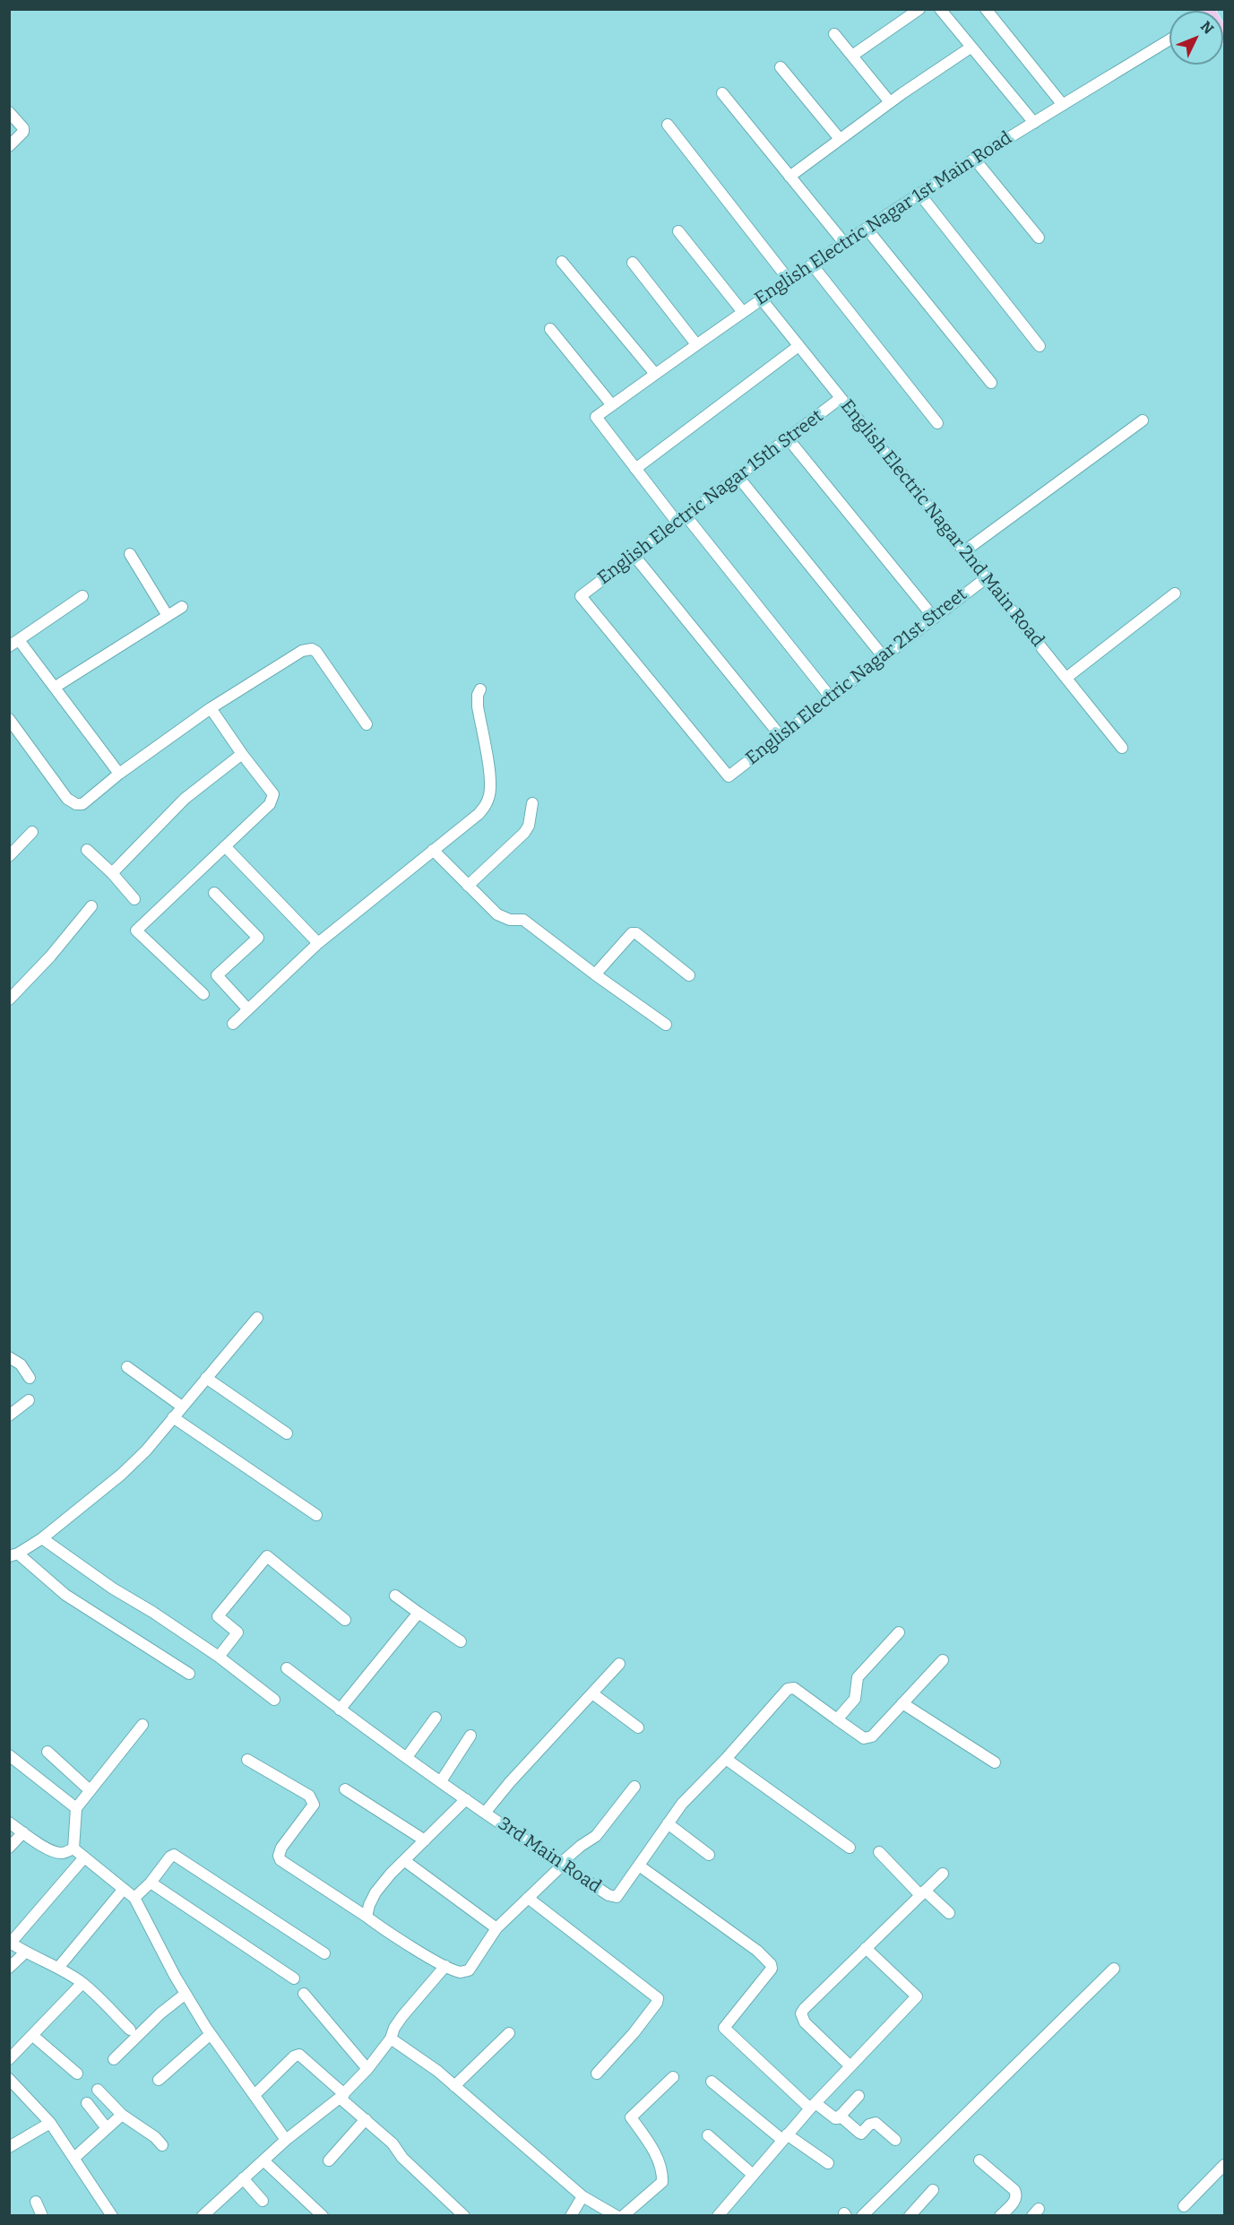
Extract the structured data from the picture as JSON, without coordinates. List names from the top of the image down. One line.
{"streets":{"street":["English Electric Nagar 1st Main Road","English Electric Nagar 15th Street","English Electric Nagar 2nd Main Road","English Electric Nagar 21st Street","3rd Main Road"]},"crossings":[["English Electric Nagar 1st Main Road","English Electric Nagar 2nd Main Road"],["English Electric Nagar 15th Street","English Electric Nagar 2nd Main Road"],["English Electric Nagar 15th Street","English Electric Nagar 21st Street"],["English Electric Nagar 2nd Main Road","English Electric Nagar 21st Street"]],"north":"top right"}
